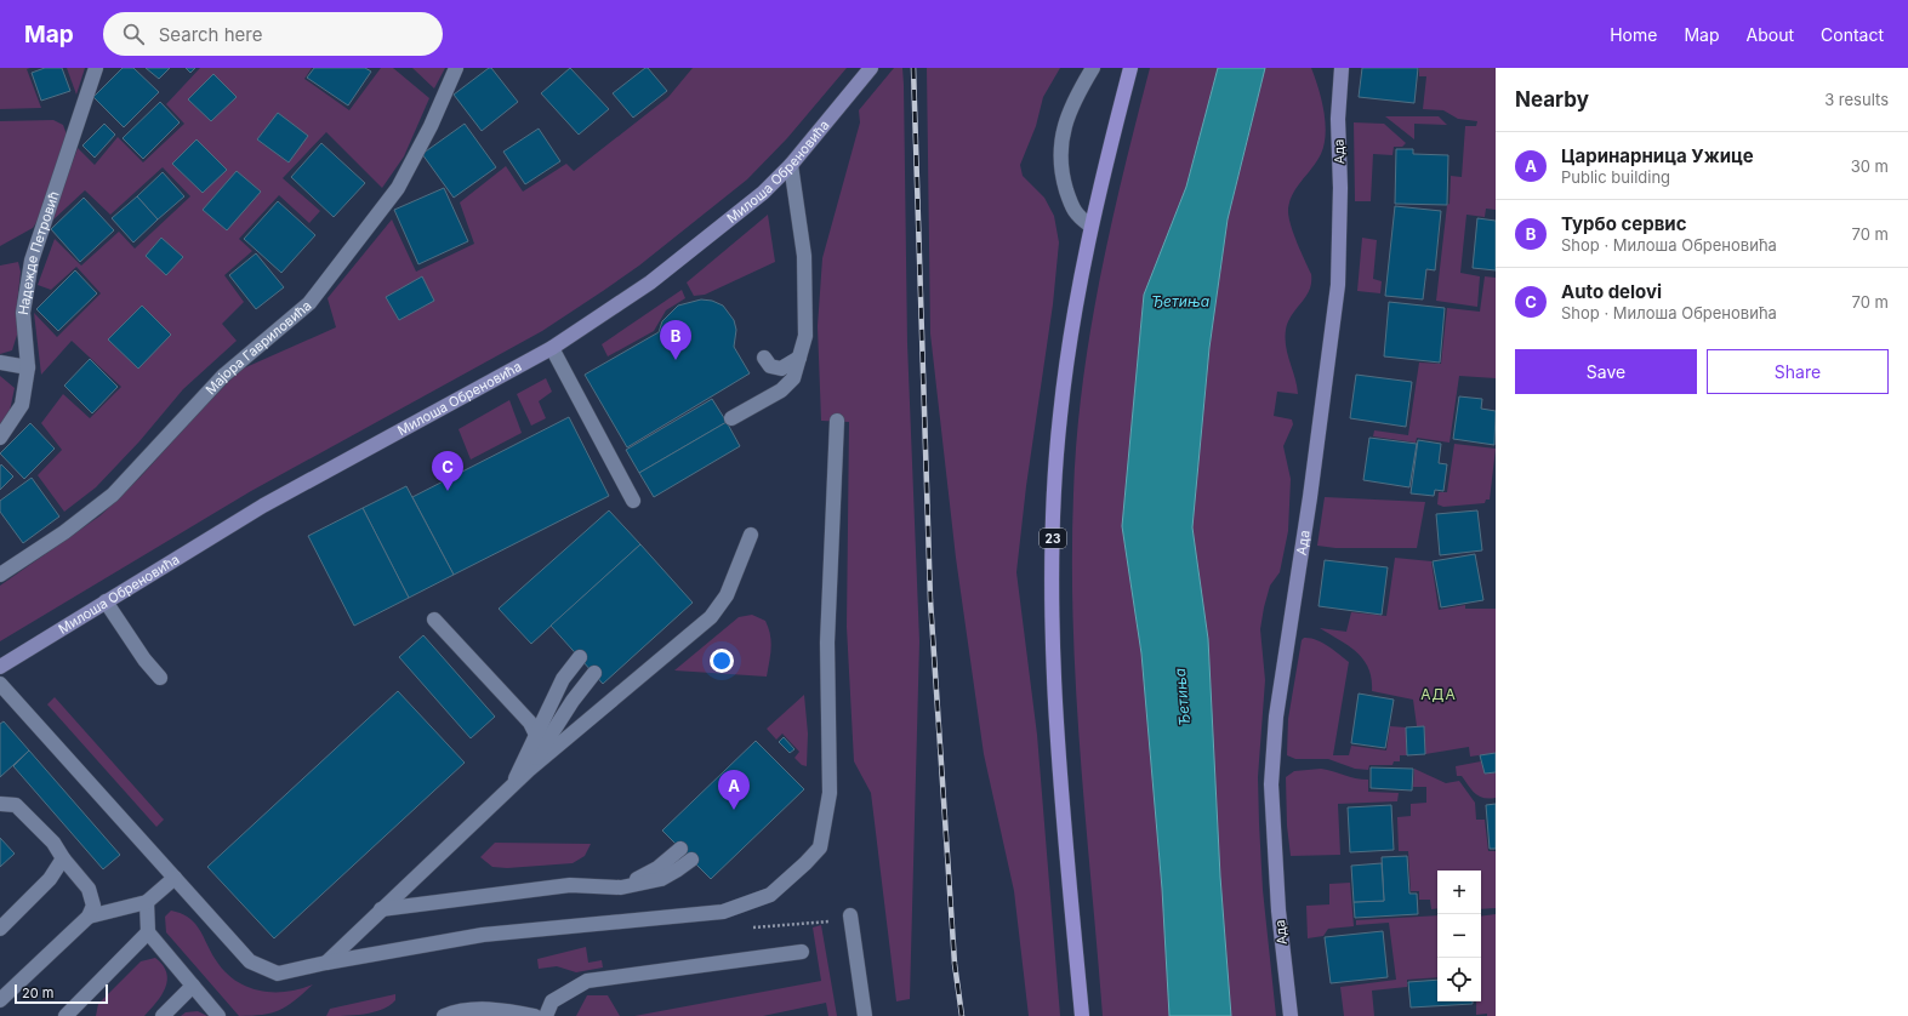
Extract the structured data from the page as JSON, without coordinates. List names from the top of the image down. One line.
{"streets":{"main road":["23"],"street":["Ада","Милоша Обреновића","Надежде Петровић","Мајора Гавриловића"]},"districts":["АДА"],"water":["Ђетиња"],"scale_bar":"20 m","page":{"header":"Map","search":"Search here","nav":["Home","Map","About","Contact"],"heading":["Nearby","3 results"],"list":[{"mark":"A","name":"Царинарница Ужице","note":"Public building","value":"30 m"},{"mark":"B","name":"Турбо сервис","note":"Shop · Милоша Обреновића","value":"70 m"},{"mark":"C","name":"Auto delovi","note":"Shop · Милоша Обреновића","value":"70 m"}],"pins":["B","C","A"],"buttons":["Save","Share"],"map_buttons":["+","−"],"scale":"20 m"}}
